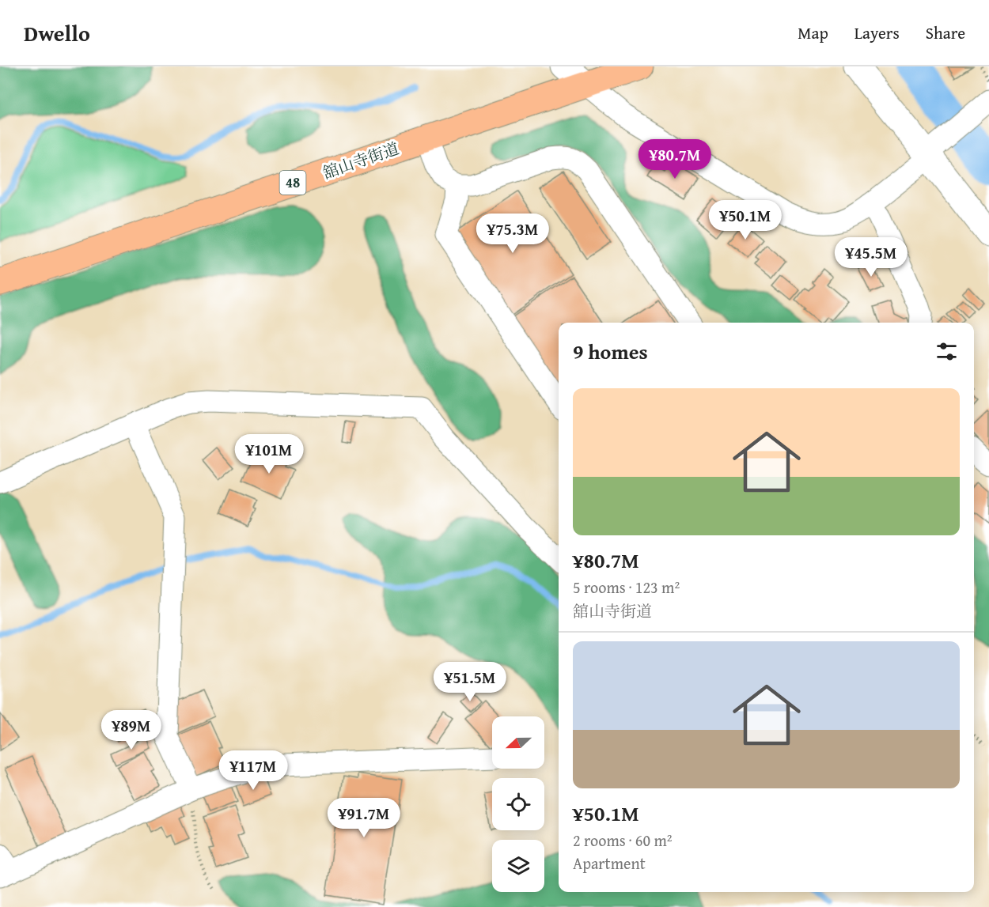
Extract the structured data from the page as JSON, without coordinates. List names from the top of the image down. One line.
{"streets":{"main road":["舘山寺街道","48"]},"north":"left","page":{"header":"Dwello","nav":["Map","Layers","Share"],"price":["¥80.7M","¥50.1M","¥75.3M","¥45.5M","¥101M","¥51.5M","¥89M","¥117M","¥91.7M"],"heading":"9 homes","list":[{"name":"¥80.7M","note":"5 rooms · 123 m² · 舘山寺街道"},{"name":"¥50.1M","note":"2 rooms · 60 m² · Apartment"}]}}
